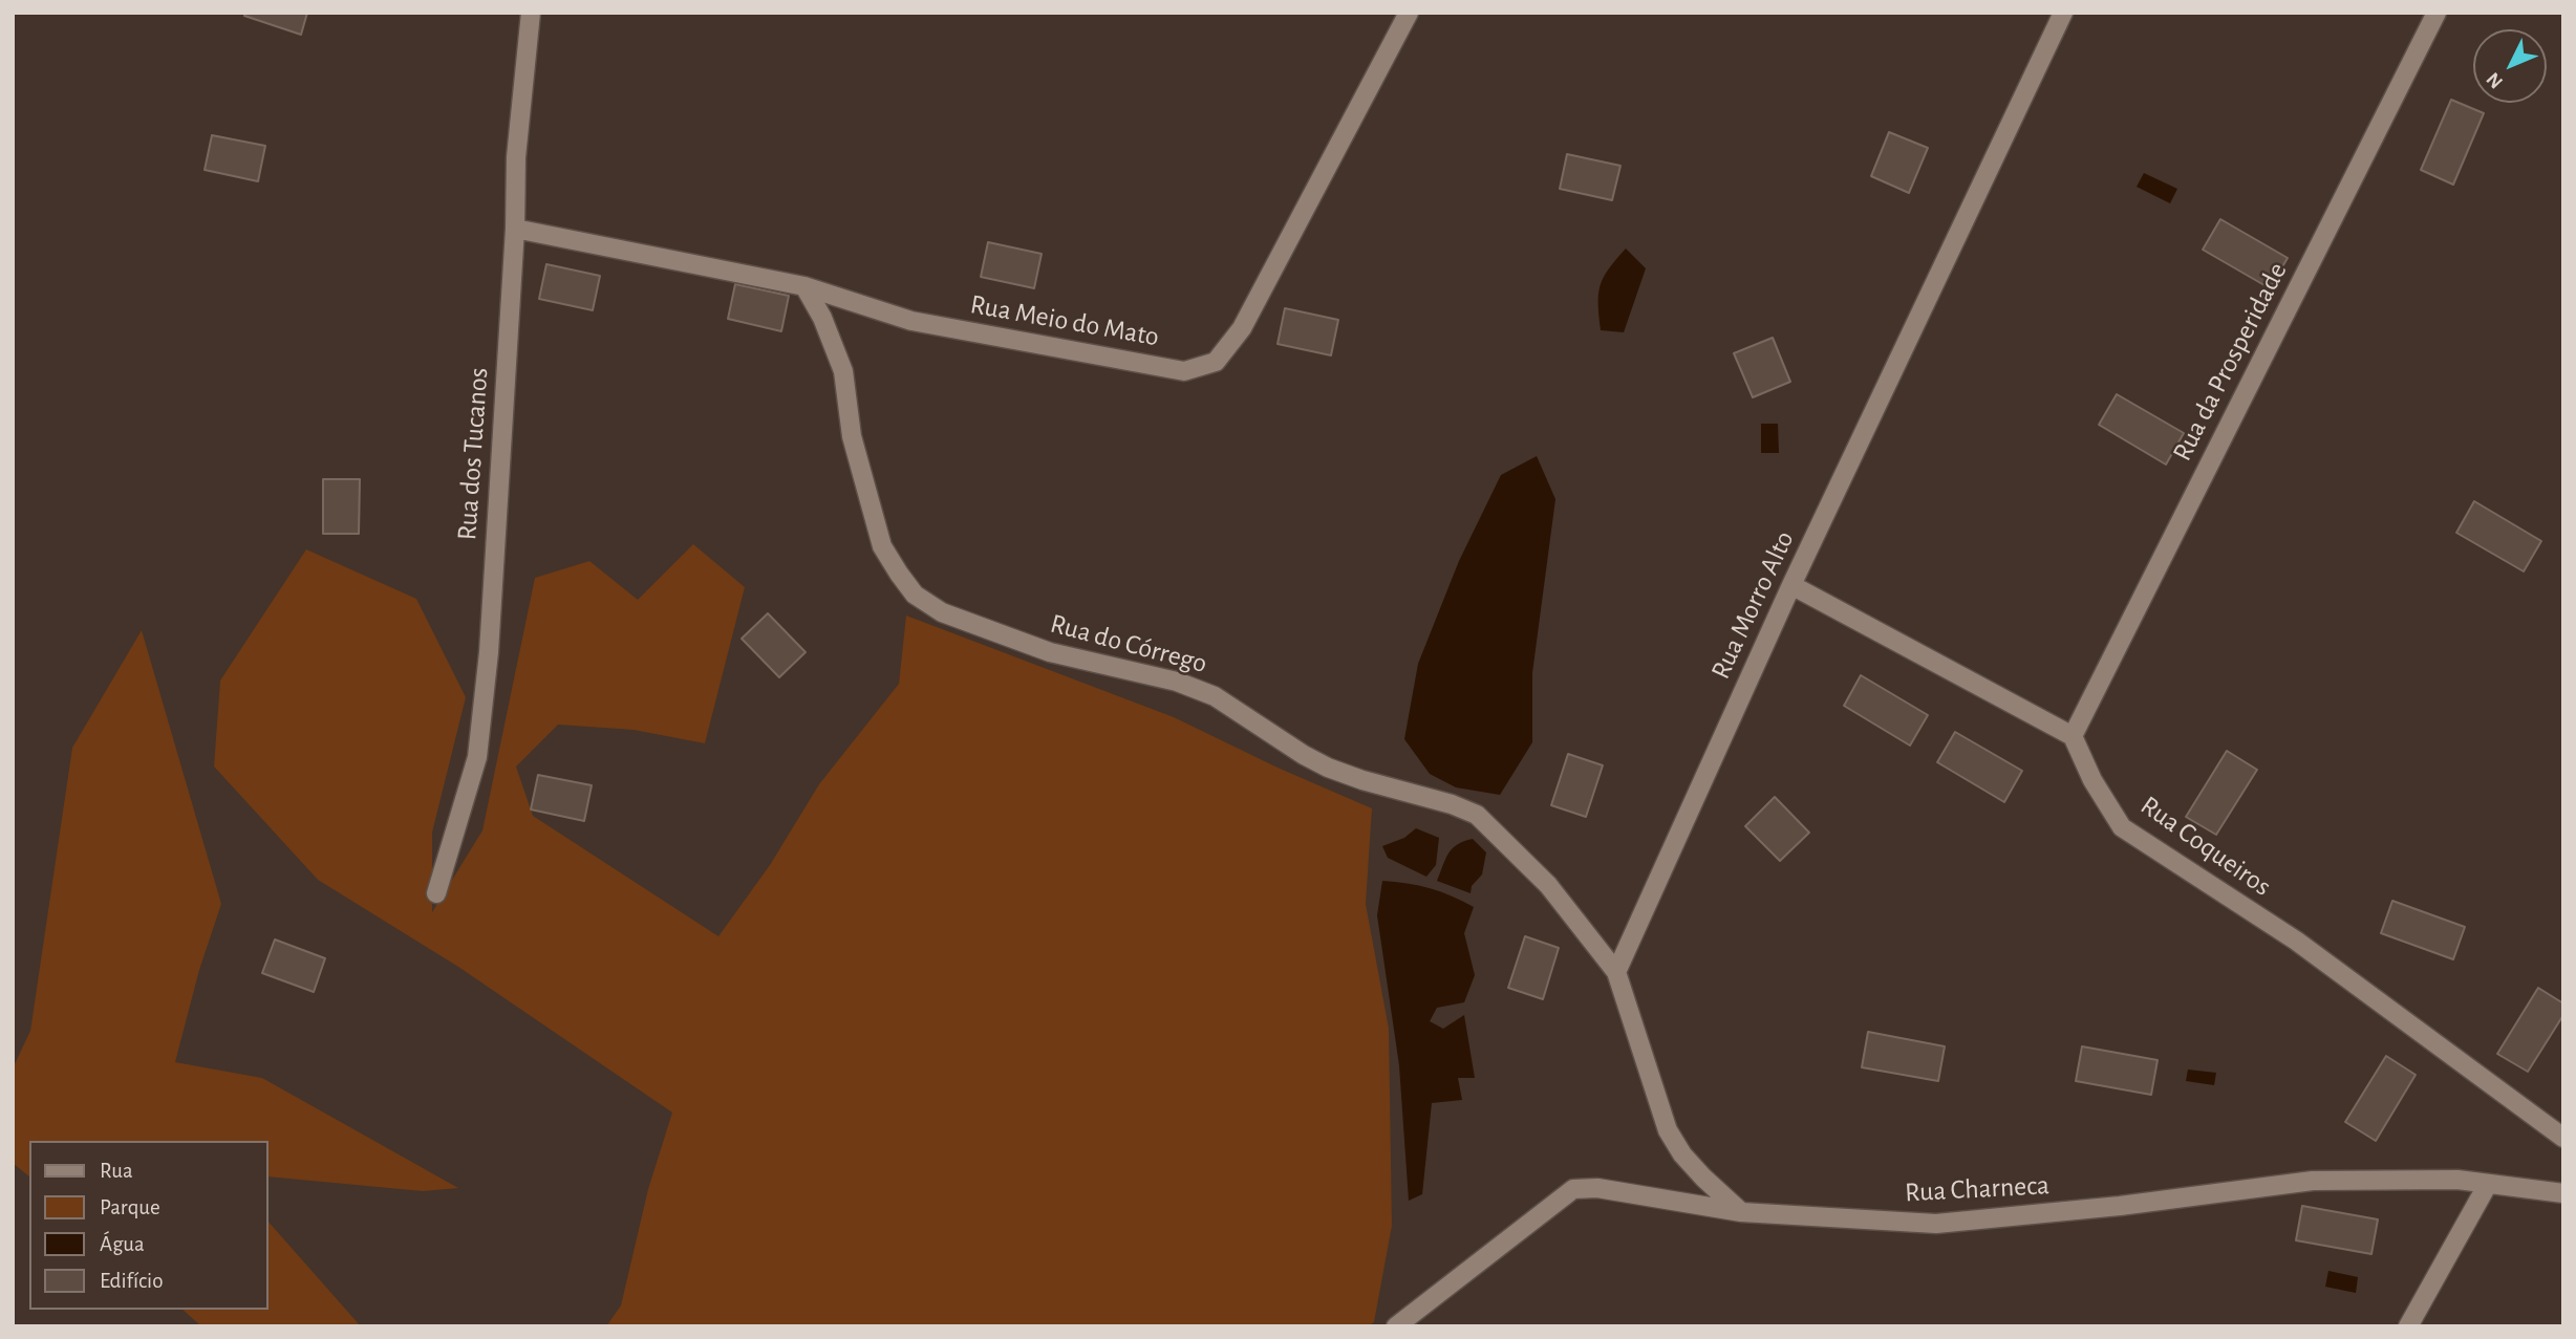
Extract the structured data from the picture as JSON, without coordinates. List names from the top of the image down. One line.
{"streets":{"street":["Rua Meio do Mato","Rua da Prosperidade","Rua dos Tucanos","Rua Morro Alto","Rua do Córrego","Rua Coqueiros","Rua Charneca"]},"crossings":[["Rua Meio do Mato","Rua dos Tucanos"],["Rua Meio do Mato","Rua do Córrego"],["Rua da Prosperidade","Rua Coqueiros"],["Rua Morro Alto","Rua do Córrego"]],"legend":["Rua","Parque","Água","Edifício"],"north":"bottom left"}
